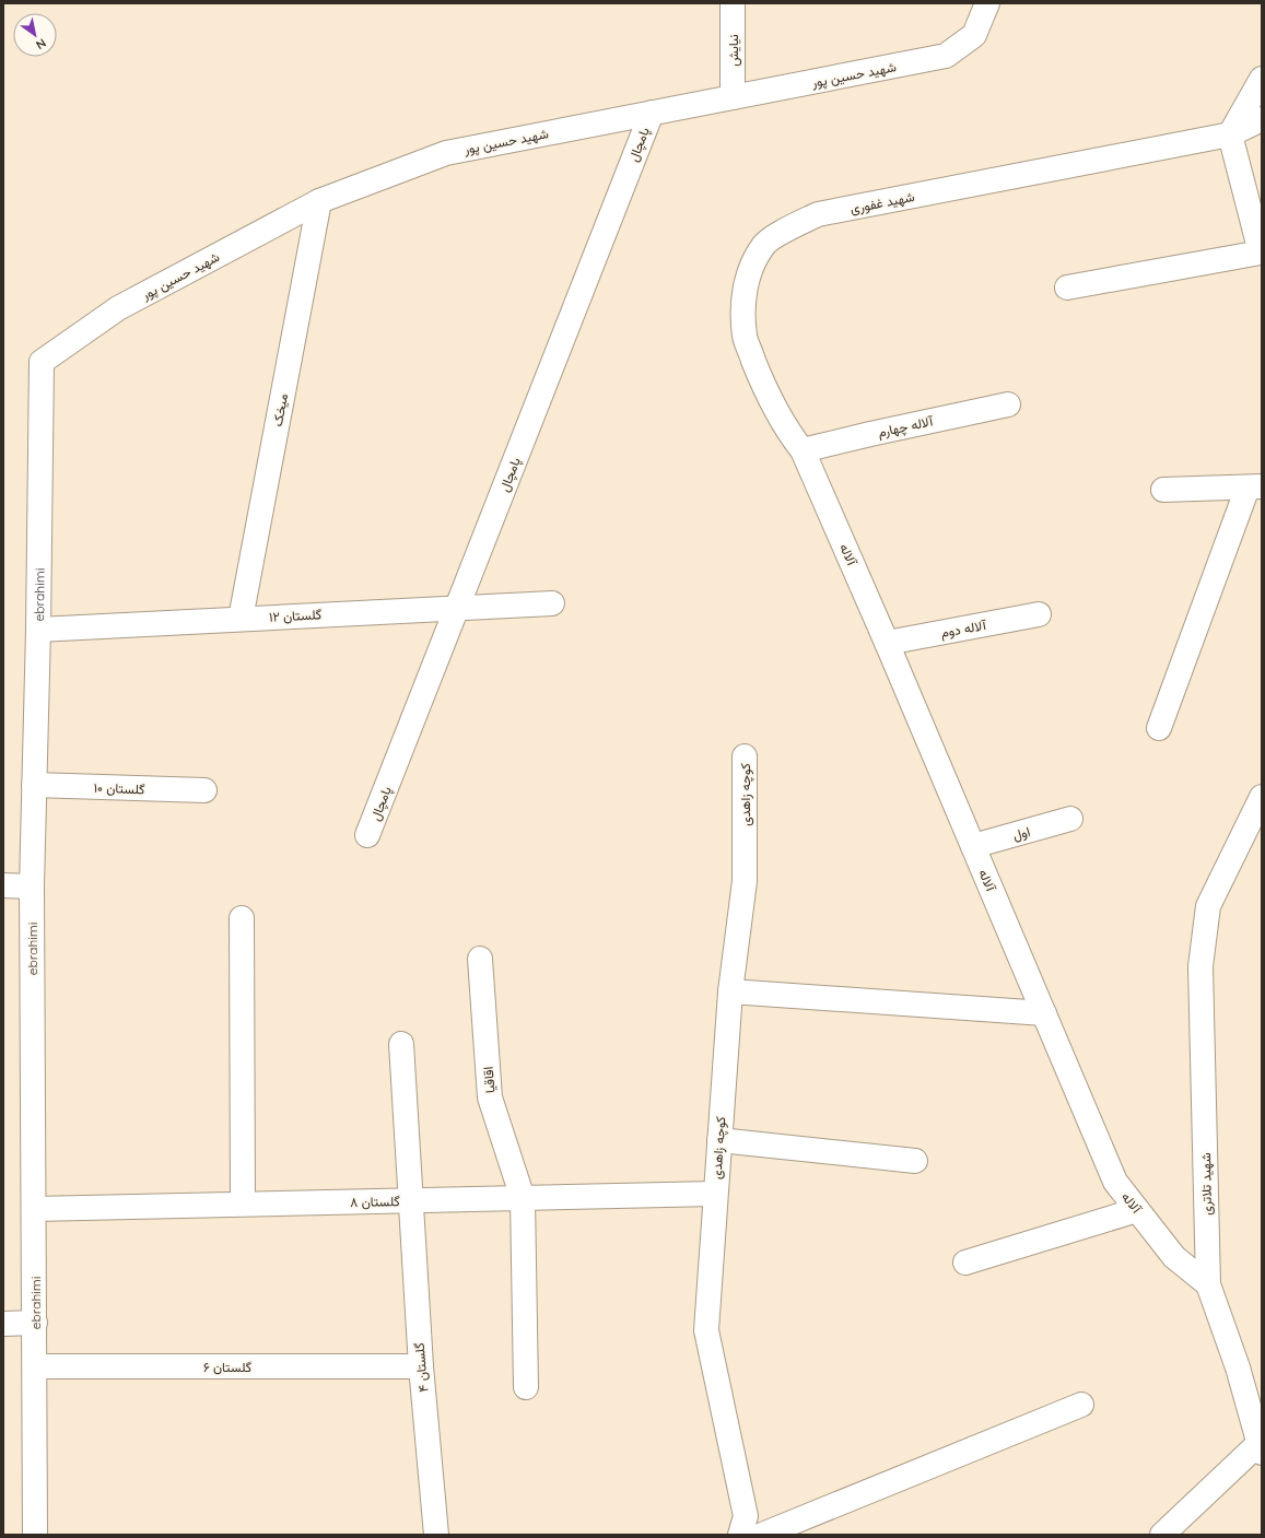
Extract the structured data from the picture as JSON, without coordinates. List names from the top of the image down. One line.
{"streets":{"street":["نیایش","شهید حسین پور","پامچال","شهید غفوری","میخک","آلاله چهارم","آلاله","ebrahimi","گلستان ۱۲","آلاله دوم","گلستان ۱۰","کوچه زاهدی","اول","اقاقیا","شهید تلاتری","گلستان ۸","گلستان ۶","گلستان ۴"]},"crossings":[["نیایش","شهید حسین پور"],["شهید حسین پور","پامچال"],["شهید حسین پور","میخک"],["شهید حسین پور","ebrahimi"],["پامچال","گلستان ۱۲"],["شهید غفوری","آلاله چهارم"],["شهید غفوری","آلاله"],["میخک","گلستان ۱۲"],["آلاله چهارم","آلاله"],["آلاله","آلاله دوم"],["آلاله","اول"],["آلاله","شهید تلاتری"],["ebrahimi","گلستان ۱۲"],["ebrahimi","گلستان ۱۰"],["ebrahimi","گلستان ۸"],["ebrahimi","گلستان ۶"],["کوچه زاهدی","گلستان ۸"],["اقاقیا","گلستان ۸"],["گلستان ۸","گلستان ۴"],["گلستان ۶","گلستان ۴"]],"north":"bottom right"}
